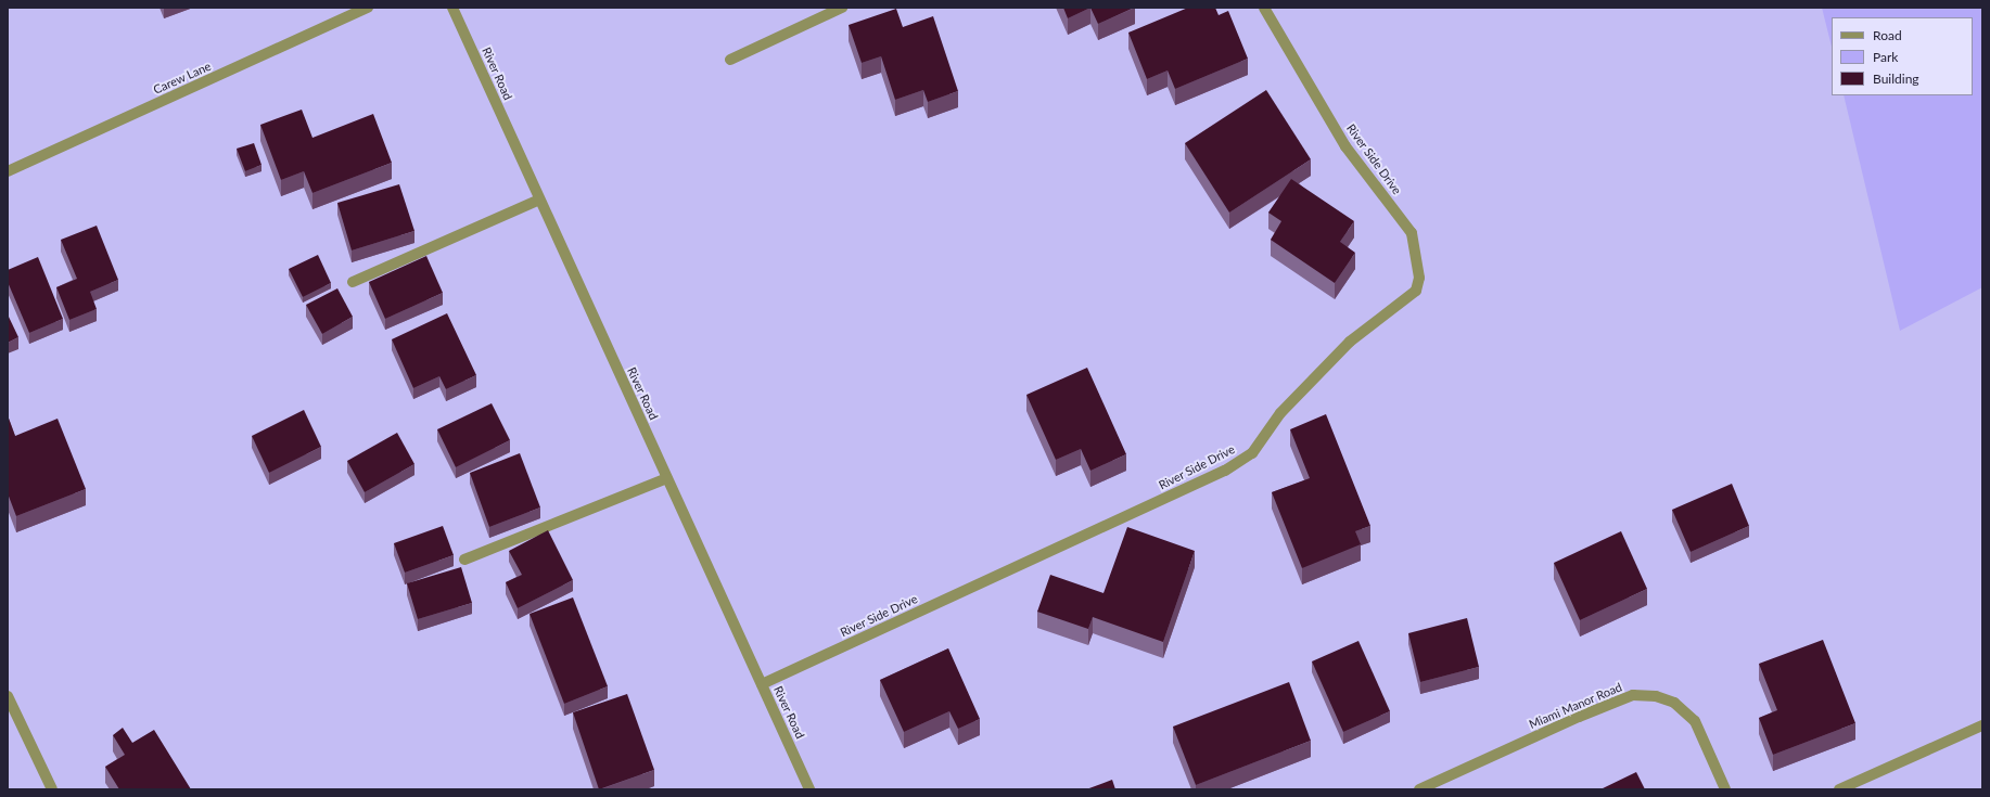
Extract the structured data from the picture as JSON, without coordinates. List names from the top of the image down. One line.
{"streets":{"street":["River Road","Carew Lane","River Side Drive","Miami Manor Road"]},"crossings":[["River Road","River Side Drive"]],"legend":["Road","Park","Building"]}
